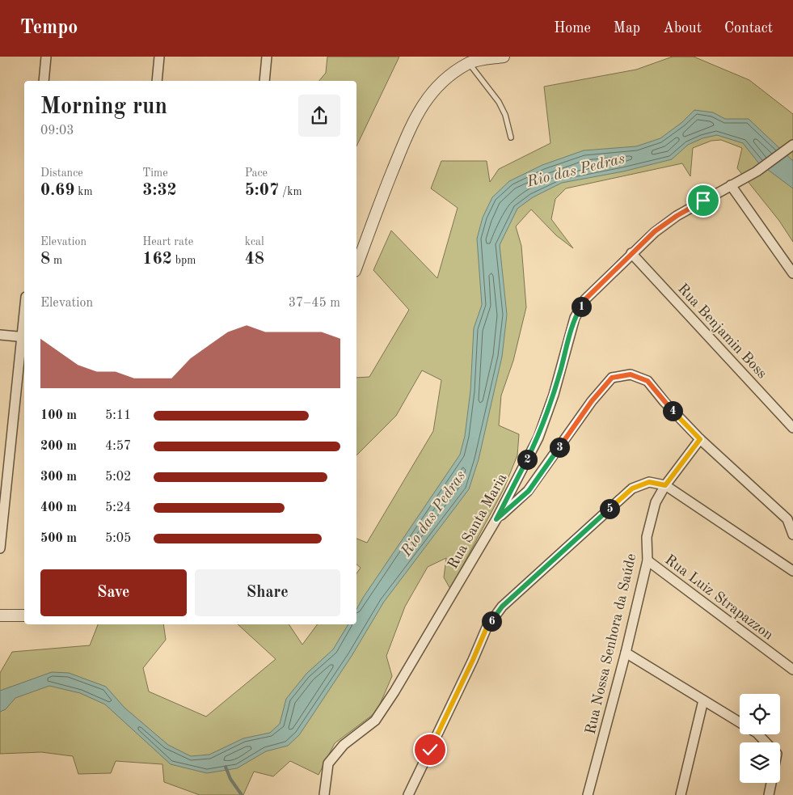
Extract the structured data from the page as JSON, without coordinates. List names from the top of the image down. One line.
{"streets":{"street":["Rua Benjamin Boss","Rua Santa Maria","Rua Luiz Strapazzon","Rua Nossa Senhora da Saúde"]},"crossings":[["Rua Benjamin Boss","Rua Santa Maria"],["Rua Luiz Strapazzon","Rua Nossa Senhora da Saúde"]],"water":["Rio das Pedras"],"page":{"header":"Tempo","nav":["Home","Map","About","Contact"],"heading":["Morning run","09:03"],"stats":[["Distance","0.69 km"],["Time","3:32"],["Pace","5:07 /km"],["Elevation","8 m"],["Heart rate","162 bpm"],["kcal","48"]],"chart":["Elevation","37–45 m"],"pins":["1","4","3","2","5","6"],"list":[{"name":"100 m","note":"5:11"},{"name":"200 m","note":"4:57"},{"name":"300 m","note":"5:02"},{"name":"400 m","note":"5:24"},{"name":"500 m","note":"5:05"}],"buttons":["Save","Share"]}}
